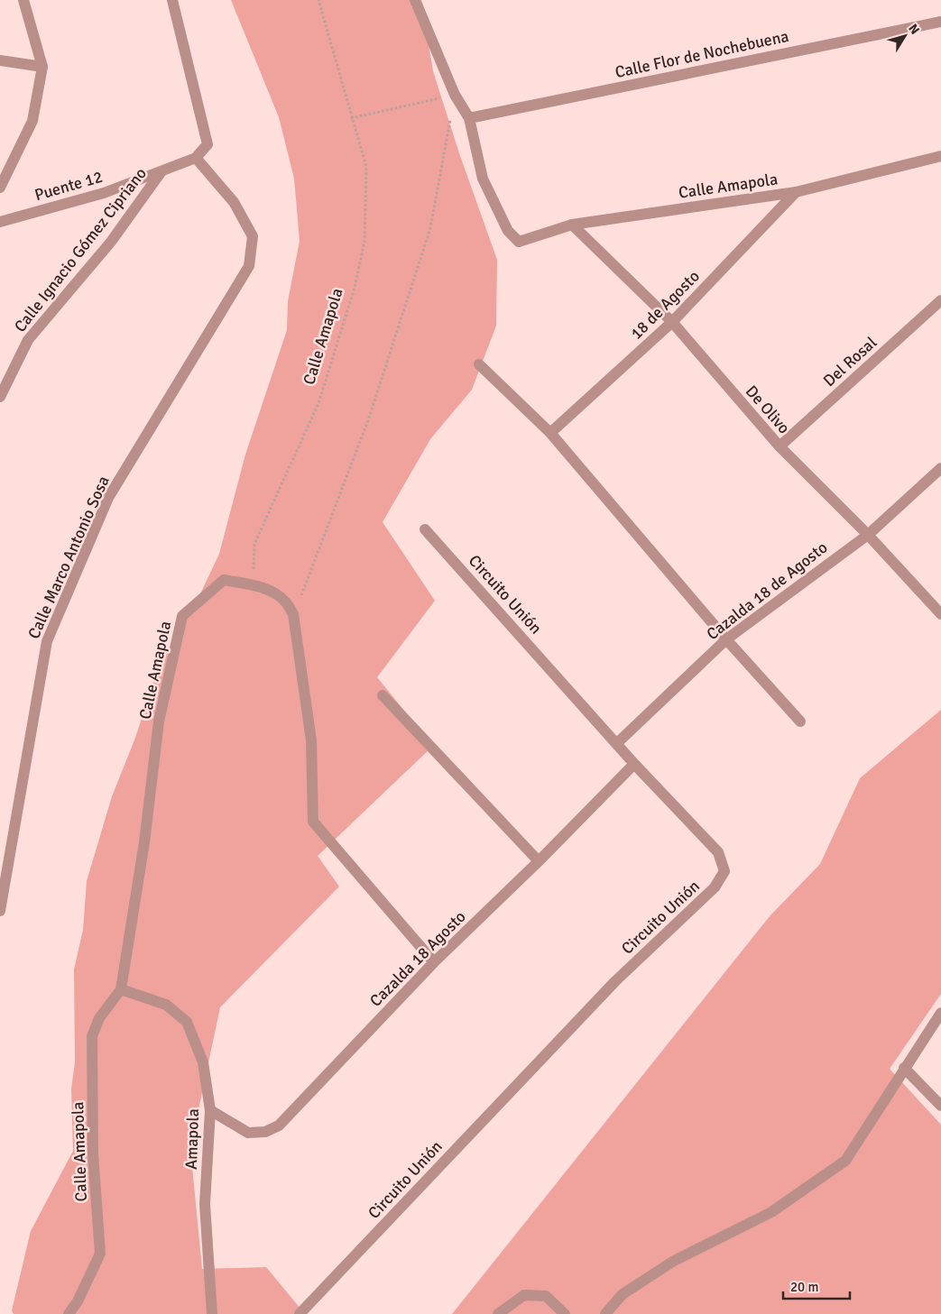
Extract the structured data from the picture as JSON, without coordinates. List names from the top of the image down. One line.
{"streets":{"street":["Calle Flor de Nochebuena","Puente 12","Calle Amapola","Calle Ignacio Gómez Cipriano","18 de Agosto","Del Rosal","De Olivo","Calle Marco Antonio Sosa","Cazalda 18 de Agosto","Circuito Unión","Cazalda 18 Agosto","Amapola"]},"crossings":[["Calle Flor de Nochebuena","Calle Amapola"],["Puente 12","Calle Ignacio Gómez Cipriano"],["Puente 12","Calle Marco Antonio Sosa"],["Calle Amapola","18 de Agosto"],["Calle Amapola","De Olivo"],["Calle Amapola","Amapola"],["18 de Agosto","De Olivo"],["Del Rosal","De Olivo"],["De Olivo","Cazalda 18 de Agosto"],["Cazalda 18 de Agosto","Circuito Unión"],["Circuito Unión","Cazalda 18 Agosto"],["Cazalda 18 Agosto","Amapola"]],"scale_bar":"20 m","north":"top right"}
